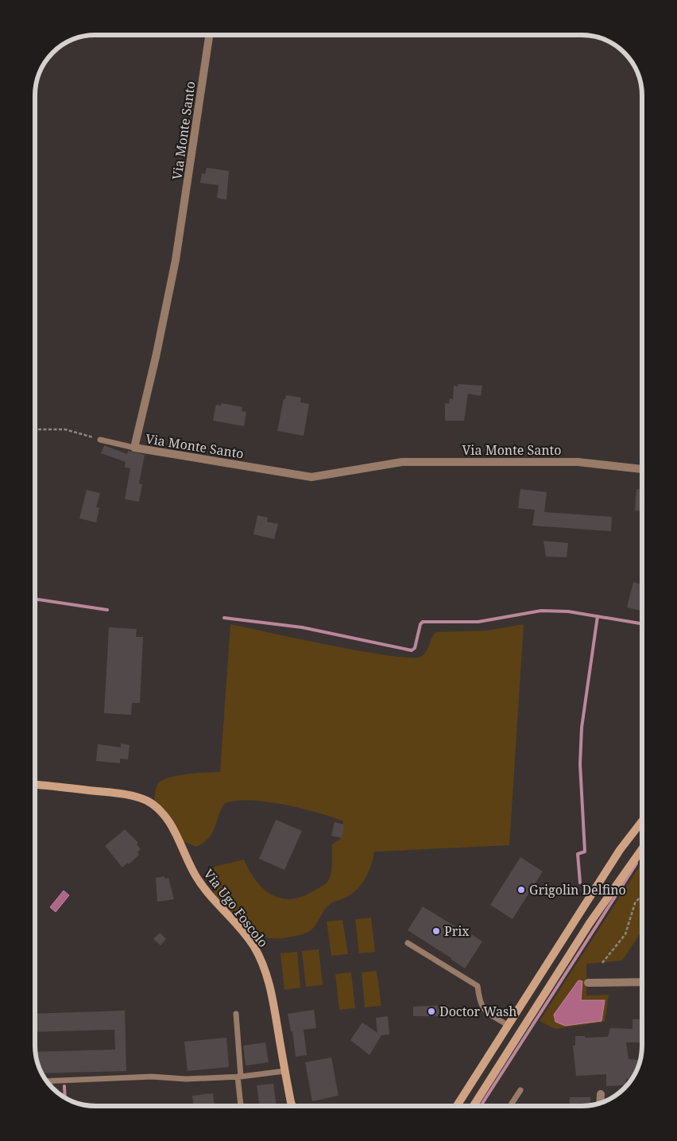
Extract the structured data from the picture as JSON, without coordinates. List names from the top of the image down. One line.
{"streets":{"main road":["Via Ugo Foscolo"],"street":["Via Monte Santo"]},"places":["Grigolin Delfino","Prix","Doctor Wash"]}
